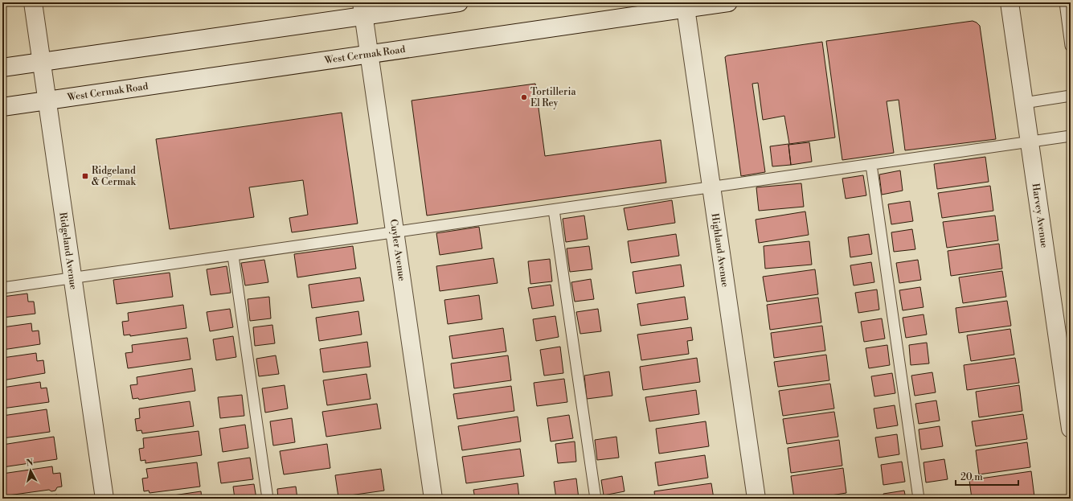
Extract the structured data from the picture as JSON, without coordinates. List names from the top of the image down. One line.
{"streets":{"street":["West Cermak Road","Harvey Avenue","Cuyler Avenue","Highland Avenue","Ridgeland Avenue"]},"crossings":[["West Cermak Road","Cuyler Avenue"],["West Cermak Road","Highland Avenue"],["West Cermak Road","Ridgeland Avenue"]],"places":{"other":["Tortilleria El Rey"],"transit":["Ridgeland & Cermak"]},"scale_bar":"20 m","north":"top"}
